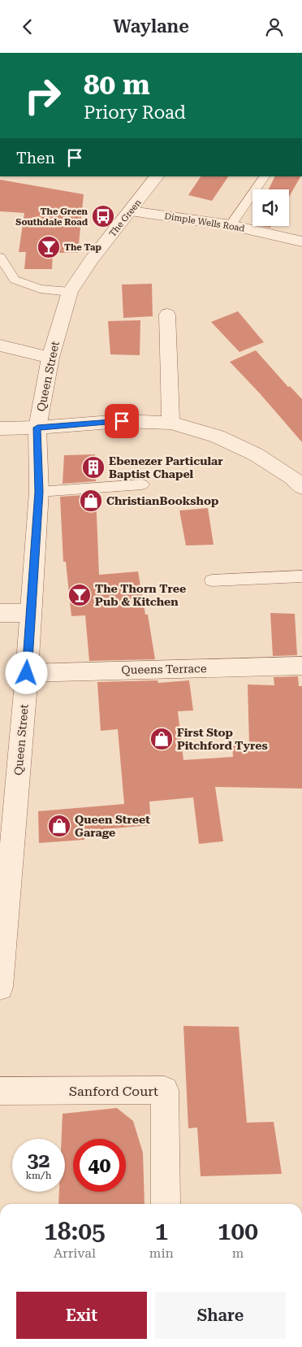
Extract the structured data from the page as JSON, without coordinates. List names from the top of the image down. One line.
{"streets":{"street":["The Green","Dimple Wells Road","Queen Street","Queens Terrace","Sanford Court"]},"crossings":[["The Green","Dimple Wells Road"],["The Green","Queen Street"],["Queen Street","Queens Terrace"]],"places":{"bus stop":["The Green Southdale Road"],"bar":["The Tap","The Thorn Tree Pub & Kitchen"],"building":["Ebenezer Particular Baptist Chapel"],"shop":["ChristianBookshop","First Stop Pitchford Tyres","Queen Street Garage"]},"page":{"header":"Waylane","turn":["80 m","Priory Road"],"then":"Then","speed":"32 km/h","limit":"40","eta":["18:05","Arrival","1","min","100","m"],"buttons":["Exit","Share"]}}
